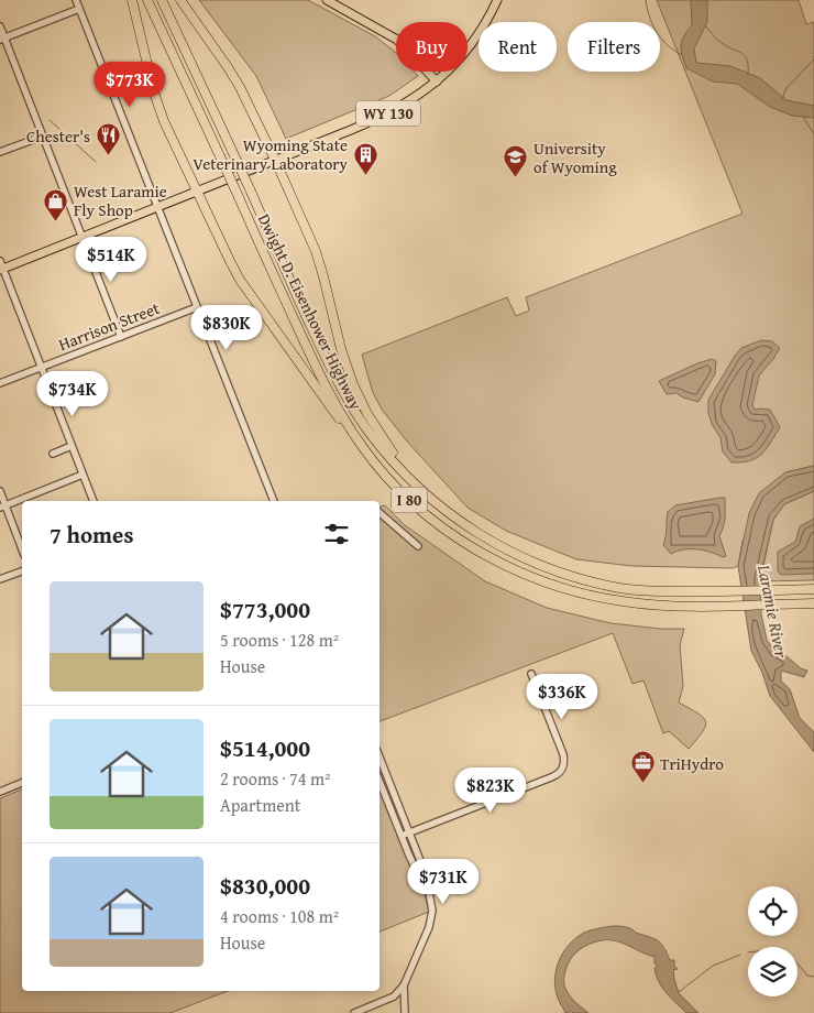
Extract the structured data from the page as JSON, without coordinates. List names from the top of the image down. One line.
{"streets":{"highway":["Dwight D. Eisenhower Highway","I 80"],"main road":["WY 130"],"street":["Harrison Street"]},"water":["Laramie River"],"places":{"restaurant":["Chester's"],"building":["Wyoming State Veterinary Laboratory"],"school or university":["University of Wyoming"],"shop":["West Laramie Fly Shop"],"office":["TriHydro"]},"page":{"chip":["Buy","Rent","Filters"],"price":["$773K","$514K","$830K","$734K","$336K","$823K","$731K"],"heading":"7 homes","list":[{"name":"$773,000","note":"5 rooms · 128 m² · House"},{"name":"$514,000","note":"2 rooms · 74 m² · Apartment"},{"name":"$830,000","note":"4 rooms · 108 m² · House"}]}}
